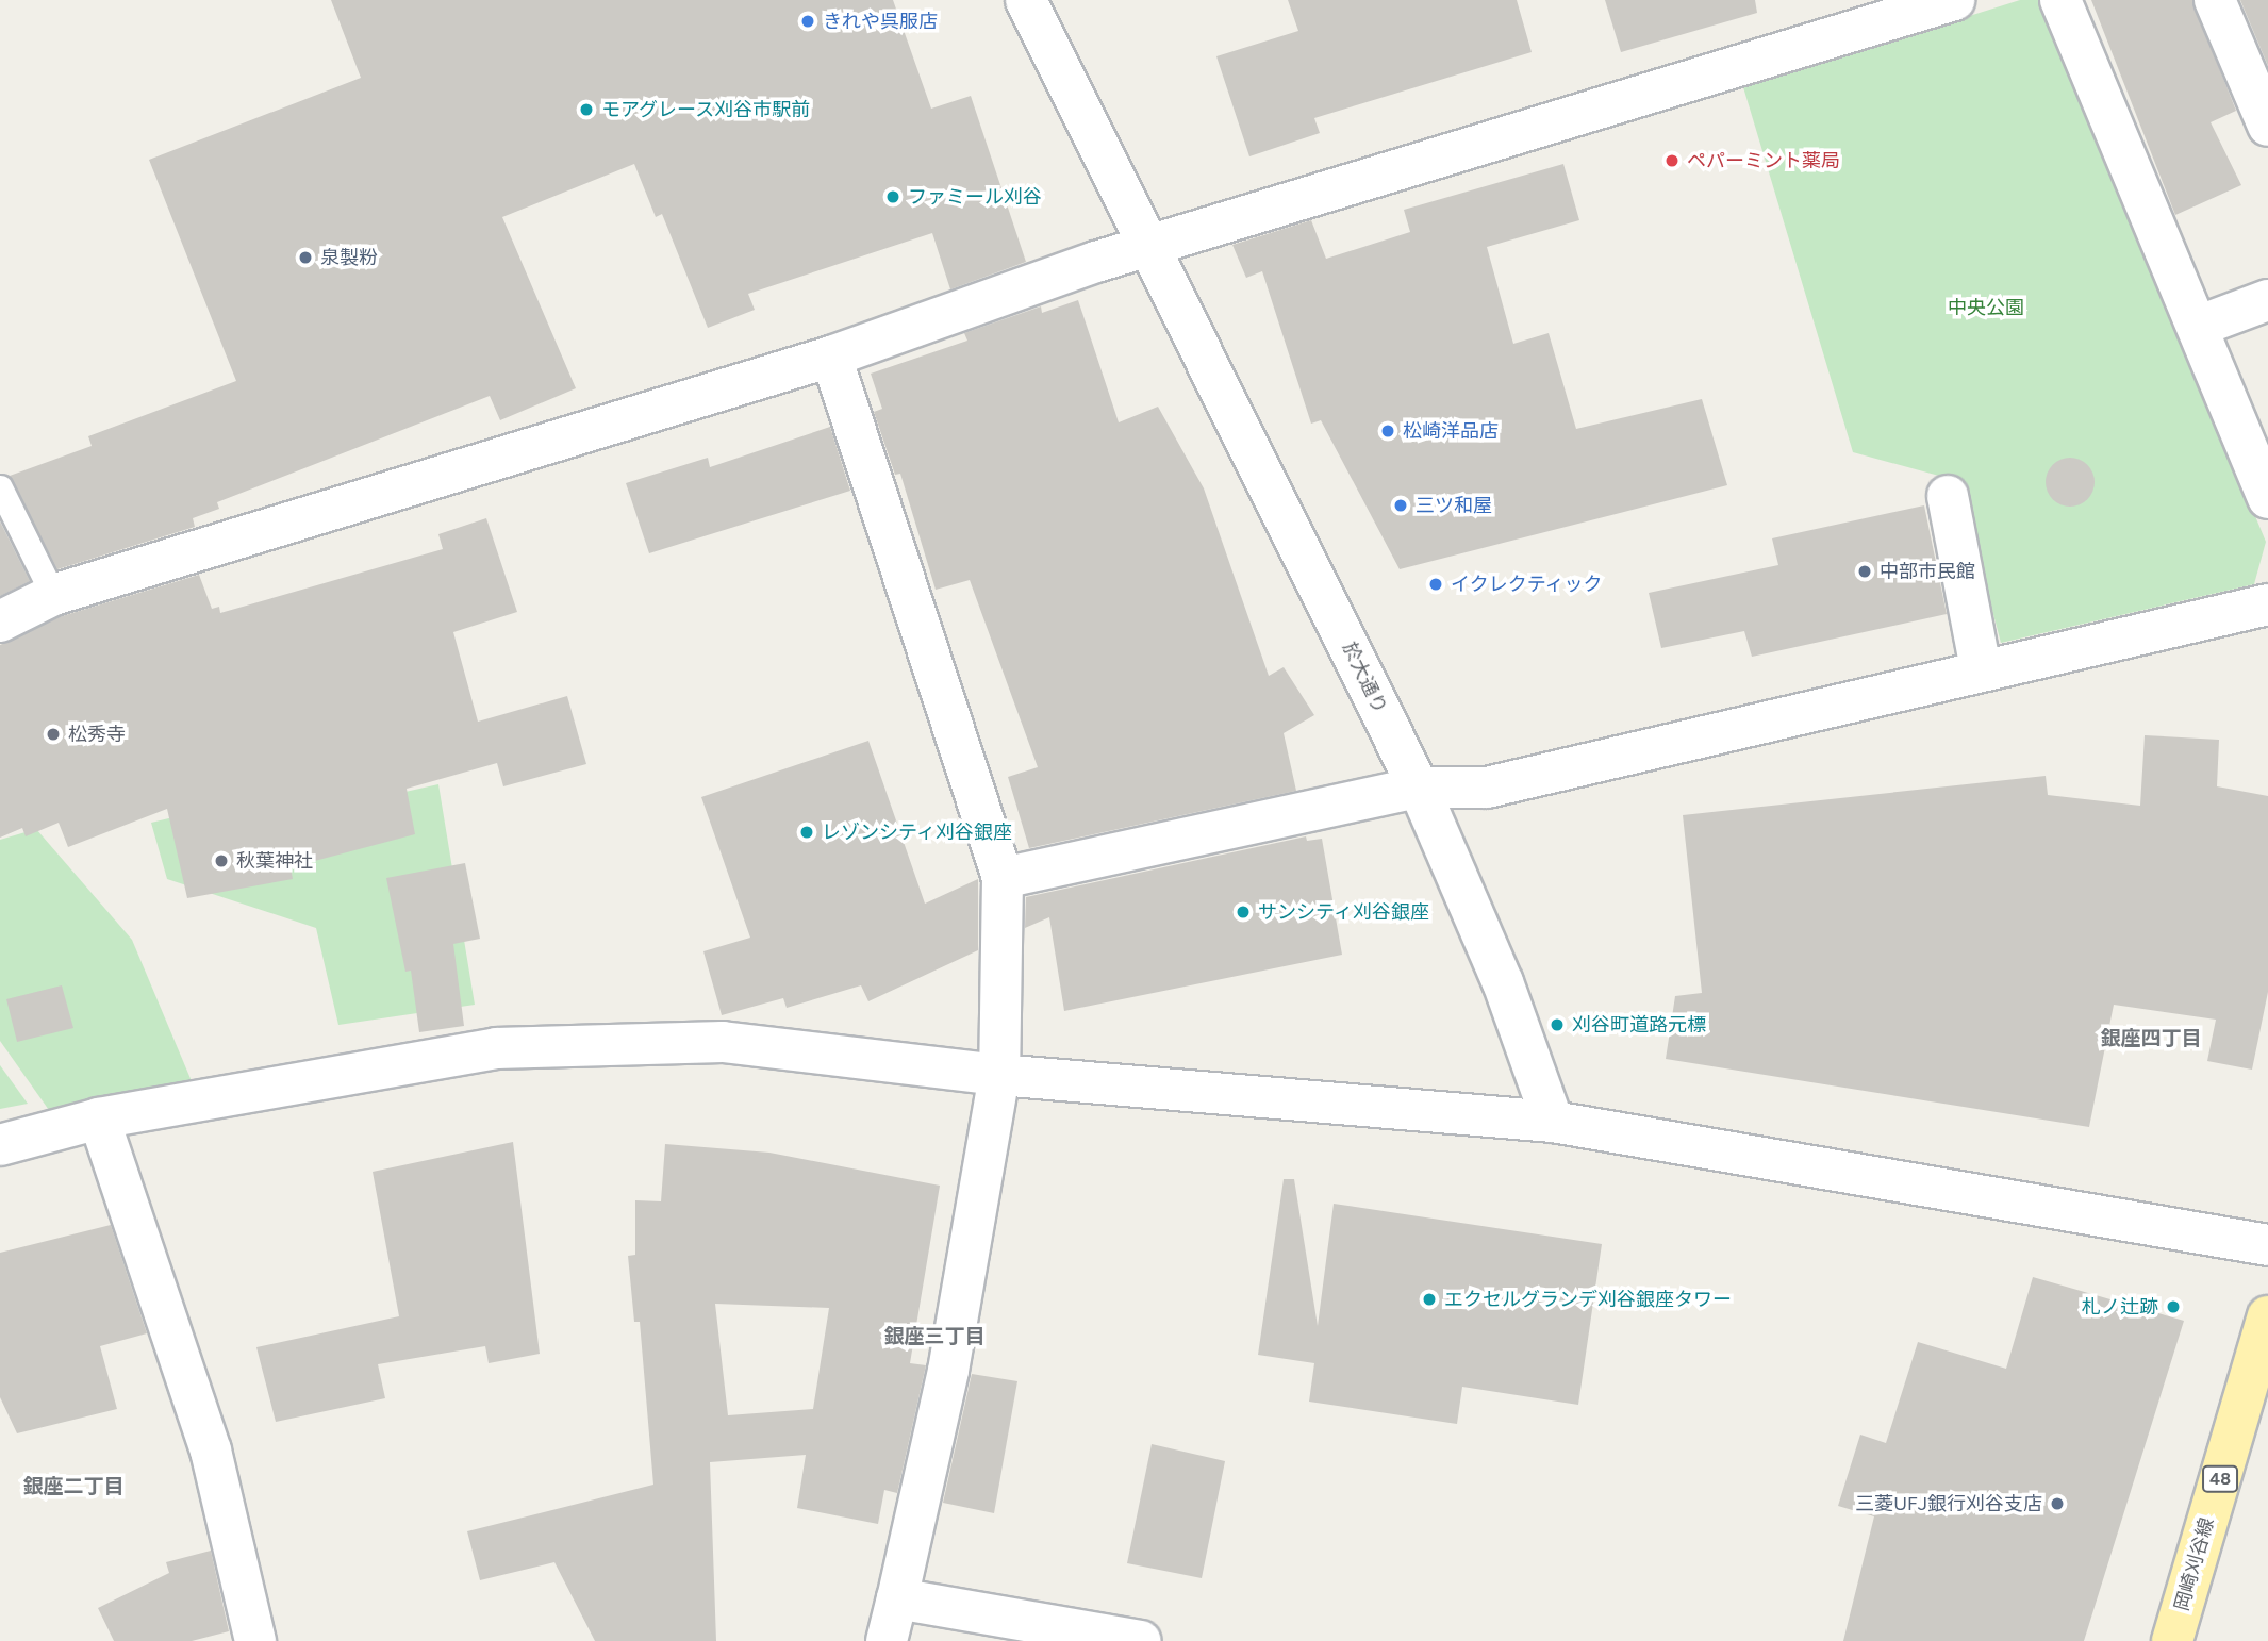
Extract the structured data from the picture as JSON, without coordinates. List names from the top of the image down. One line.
{"streets":{"main road":["48","岡崎刈谷線"],"street":["於大通り"]},"districts":["銀座四丁目","銀座三丁目","銀座二丁目"],"parks":["中央公園"],"places":["きれや呉服店","モアグレース刈谷市駅前","ペパーミント薬局","ファミール刈谷","泉製粉","松崎洋品店","三ツ和屋","中部市民館","イクレクティック","松秀寺","レゾンシティ刈谷銀座","秋葉神社","サンシティ刈谷銀座","刈谷町道路元標","エクセルグランデ刈谷銀座タワー","札ノ辻跡","三菱UFJ銀行刈谷支店"]}
